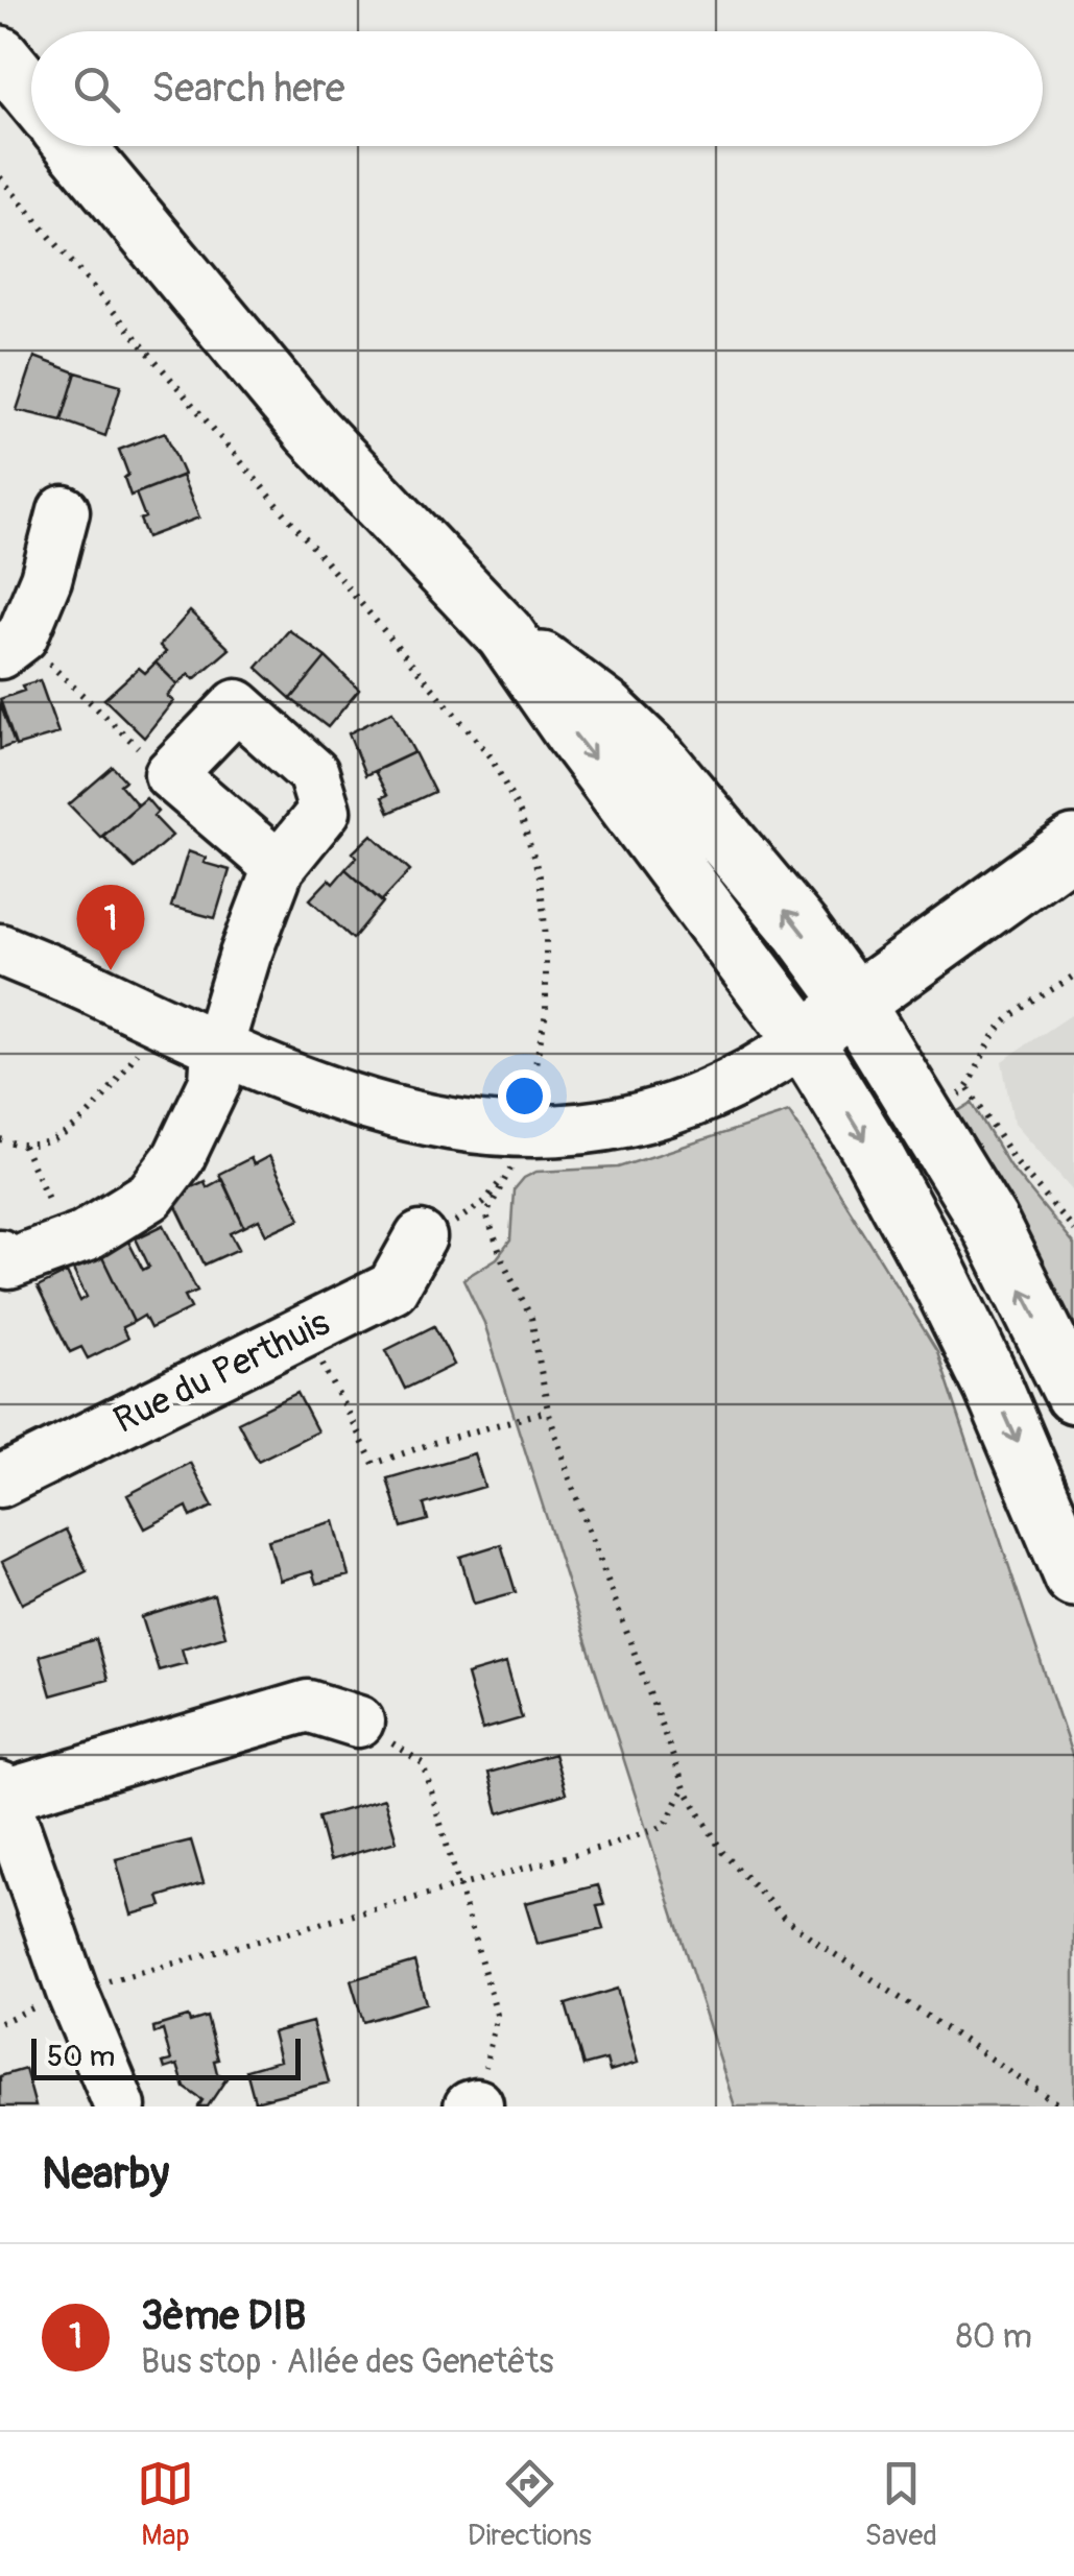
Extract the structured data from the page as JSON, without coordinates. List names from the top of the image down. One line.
{"streets":{"street":["Rue du Perthuis"]},"scale_bar":"50 m","page":{"search":"Search here","pins":"1","scale":"50 m","heading":"Nearby","list":[{"mark":"1","name":"3ème DIB","note":"Bus stop · Allée des Genetêts","value":"80 m"}],"nav":["Map","Directions","Saved"]}}
